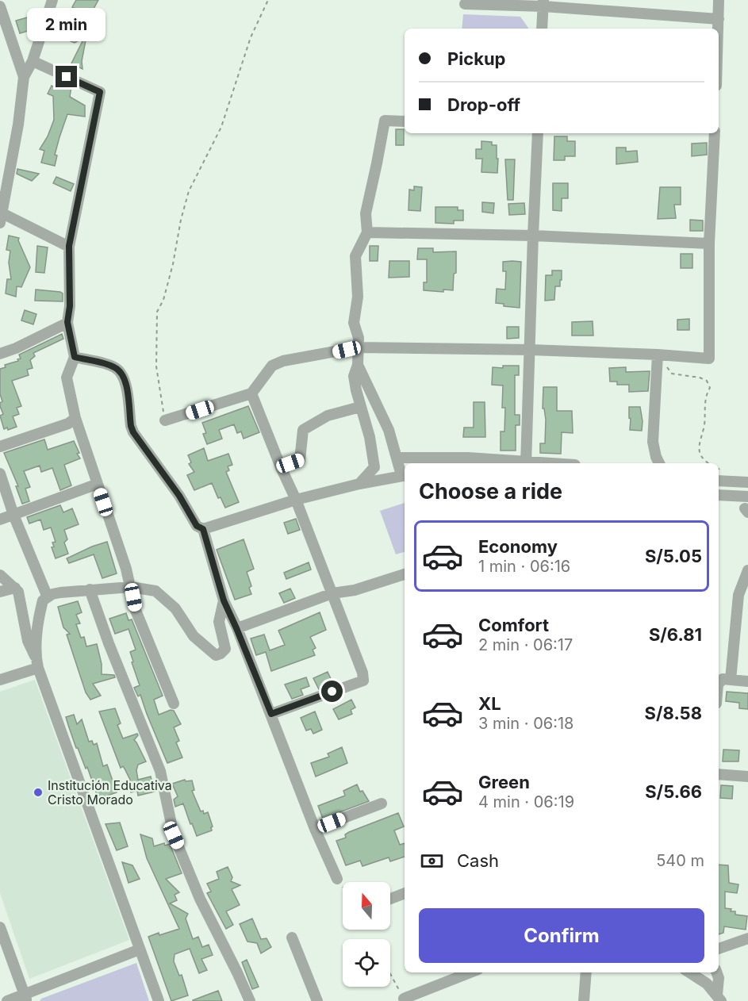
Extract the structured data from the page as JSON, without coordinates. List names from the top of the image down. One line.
{"places":["Institución Educativa Cristo Morado"],"north":"top","page":{"bubble":"2 min","banner":["Pickup","Drop-off"],"heading":"Choose a ride","list":[{"name":"Economy","note":"1 min · 06:16","value":"S/5.05"},{"name":"Comfort","note":"2 min · 06:17","value":"S/6.81"},{"name":"XL","note":"3 min · 06:18","value":"S/8.58"},{"name":"Green","note":"4 min · 06:19","value":"S/5.66"}],"pay":["Cash","540 m"],"buttons":"Confirm"}}
